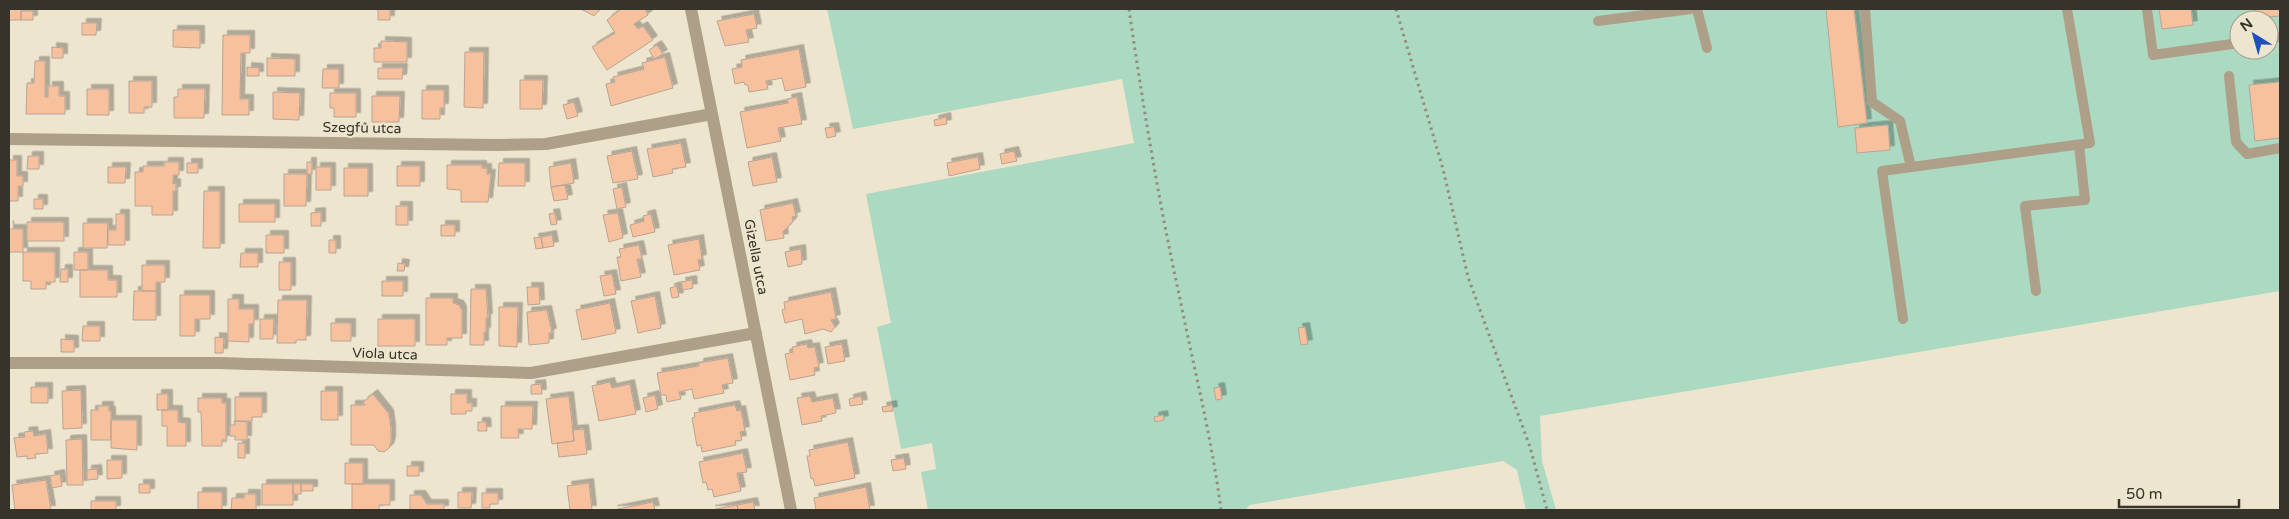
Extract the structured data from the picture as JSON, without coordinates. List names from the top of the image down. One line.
{"streets":{"street":["Szegfű utca","Gizella utca","Viola utca"]},"crossings":[["Szegfű utca","Gizella utca"],["Gizella utca","Viola utca"]],"scale_bar":"50 m","north":"top left"}
